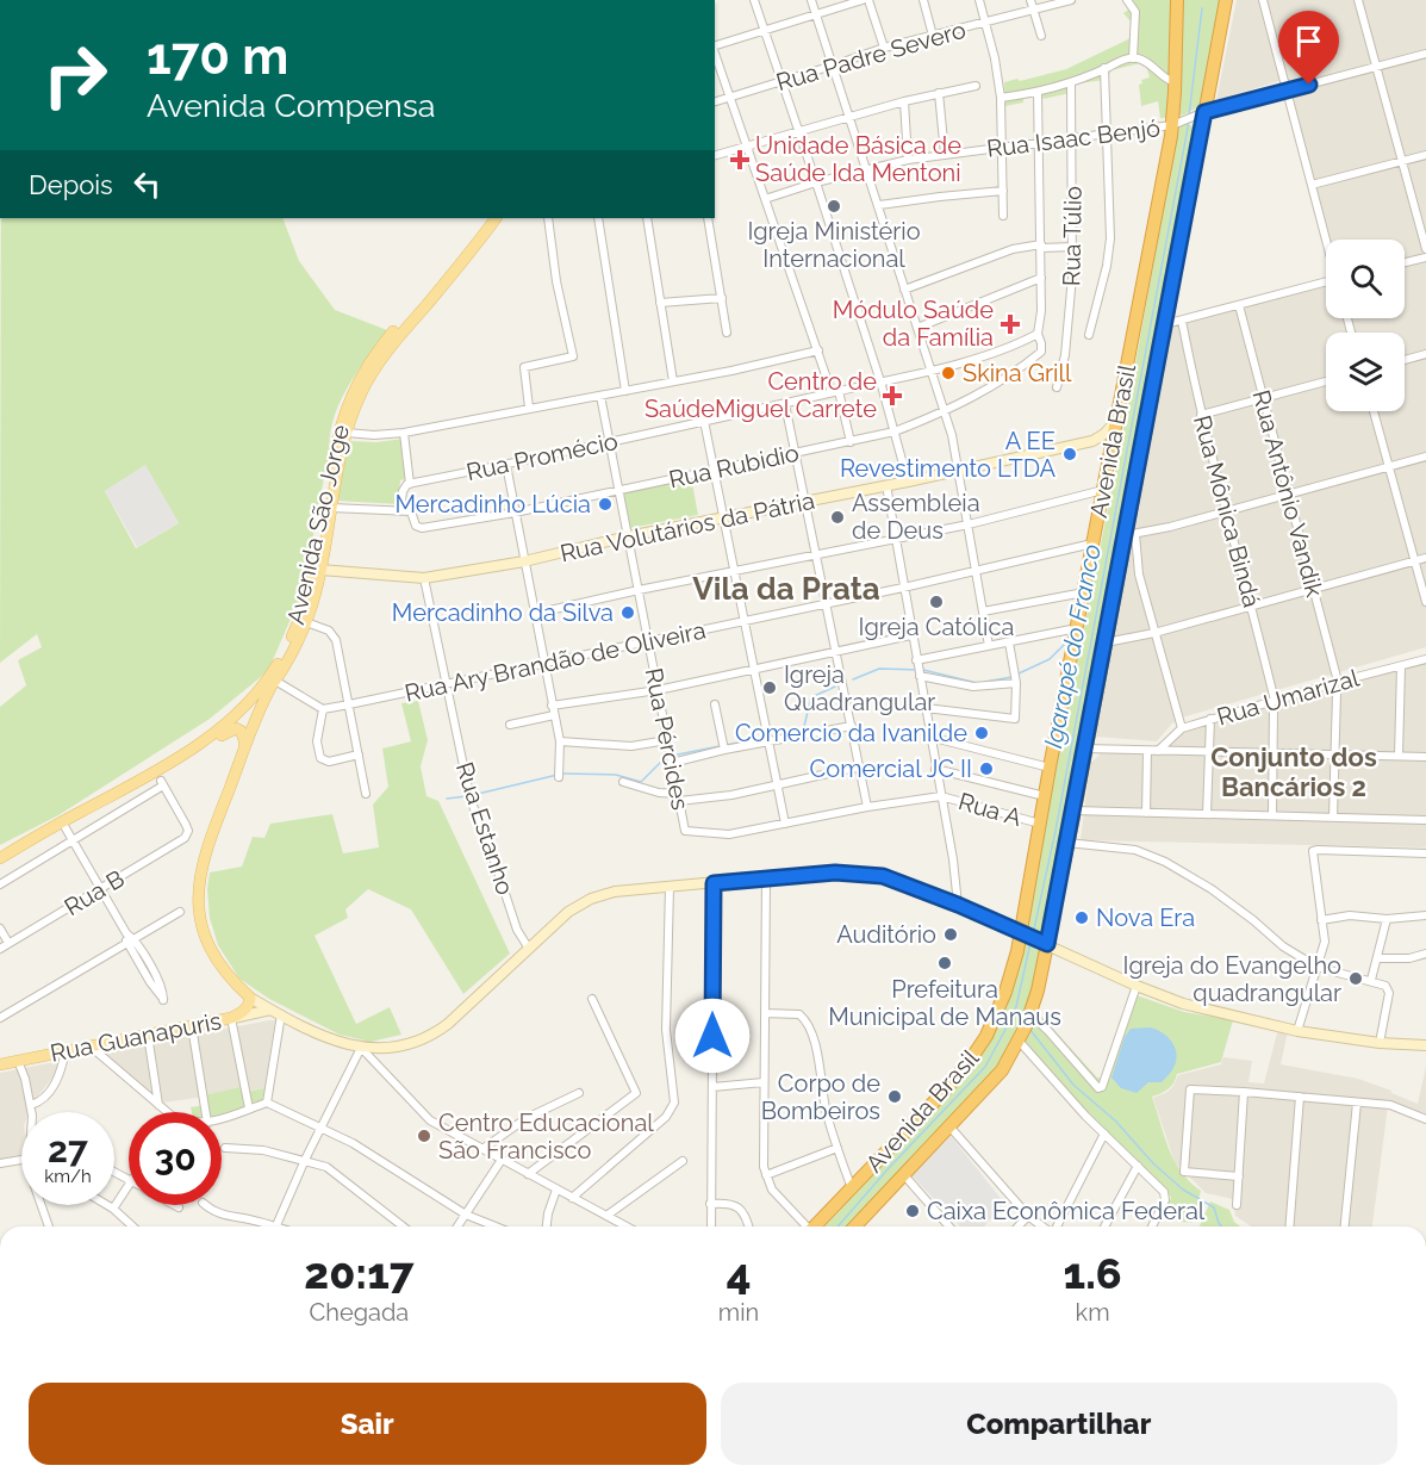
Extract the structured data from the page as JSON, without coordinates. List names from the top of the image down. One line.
{"streets":{"highway":["Avenida Brasil"],"main road":["Avenida São Jorge","Rua Guanapuris"],"street":["Rua Padre Severo","Rua Isaac Benjó","Rua Túlio","Rua Promécio","Rua Rubidio","Rua Antônio Vandik","Rua Mônica Bindá","Rua Volutários da Pátria","Rua Ary Brandão de Oliveira","Rua Umarizal","Rua Pércides","Rua A","Rua Estanho","Rua B"]},"crossings":[["Rua Isaac Benjó","Rua Túlio"],["Rua Isaac Benjó","Avenida Brasil"],["Avenida Brasil","Rua Volutários da Pátria"],["Avenida Brasil","Rua Ary Brandão de Oliveira"],["Avenida Brasil","Rua A"],["Rua Promécio","Rua Rubidio"],["Rua Promécio","Rua Pércides"],["Rua Rubidio","Rua Pércides"],["Rua Antônio Vandik","Rua Umarizal"],["Rua Mônica Bindá","Rua Umarizal"],["Avenida São Jorge","Rua Volutários da Pátria"],["Rua Volutários da Pátria","Rua Pércides"],["Rua Volutários da Pátria","Rua Estanho"],["Rua Ary Brandão de Oliveira","Rua Pércides"],["Rua Ary Brandão de Oliveira","Rua Estanho"]],"districts":["Vila da Prata","Conjunto dos Bancários 2"],"water":["Igarapé do Franco"],"places":{"health":["Unidade Básica de Saúde Ida Mentoni","Módulo Saúde da Família","Centro de SaúdeMiguel Carrete"],"other":["Igreja Ministério Internacional","Skina Grill","A EE Revestimento LTDA","Mercadinho Lúcia","Assembleia de Deus","Igreja Católica","Mercadinho da Silva","Igreja Quadrangular","Comercio da Ivanilde","Comercial JC II","Nova Era","Auditório","Prefeitura Municipal de Manaus","Igreja do Evangelho quadrangular","Corpo de Bombeiros","Centro Educacional São Francisco","Caixa Econômica Federal"]},"page":{"turn":["170 m","Avenida Compensa"],"then":"Depois","speed":"27 km/h","limit":"30","eta":["20:17","Chegada","4","min","1.6","km"],"buttons":["Sair","Compartilhar"]}}
